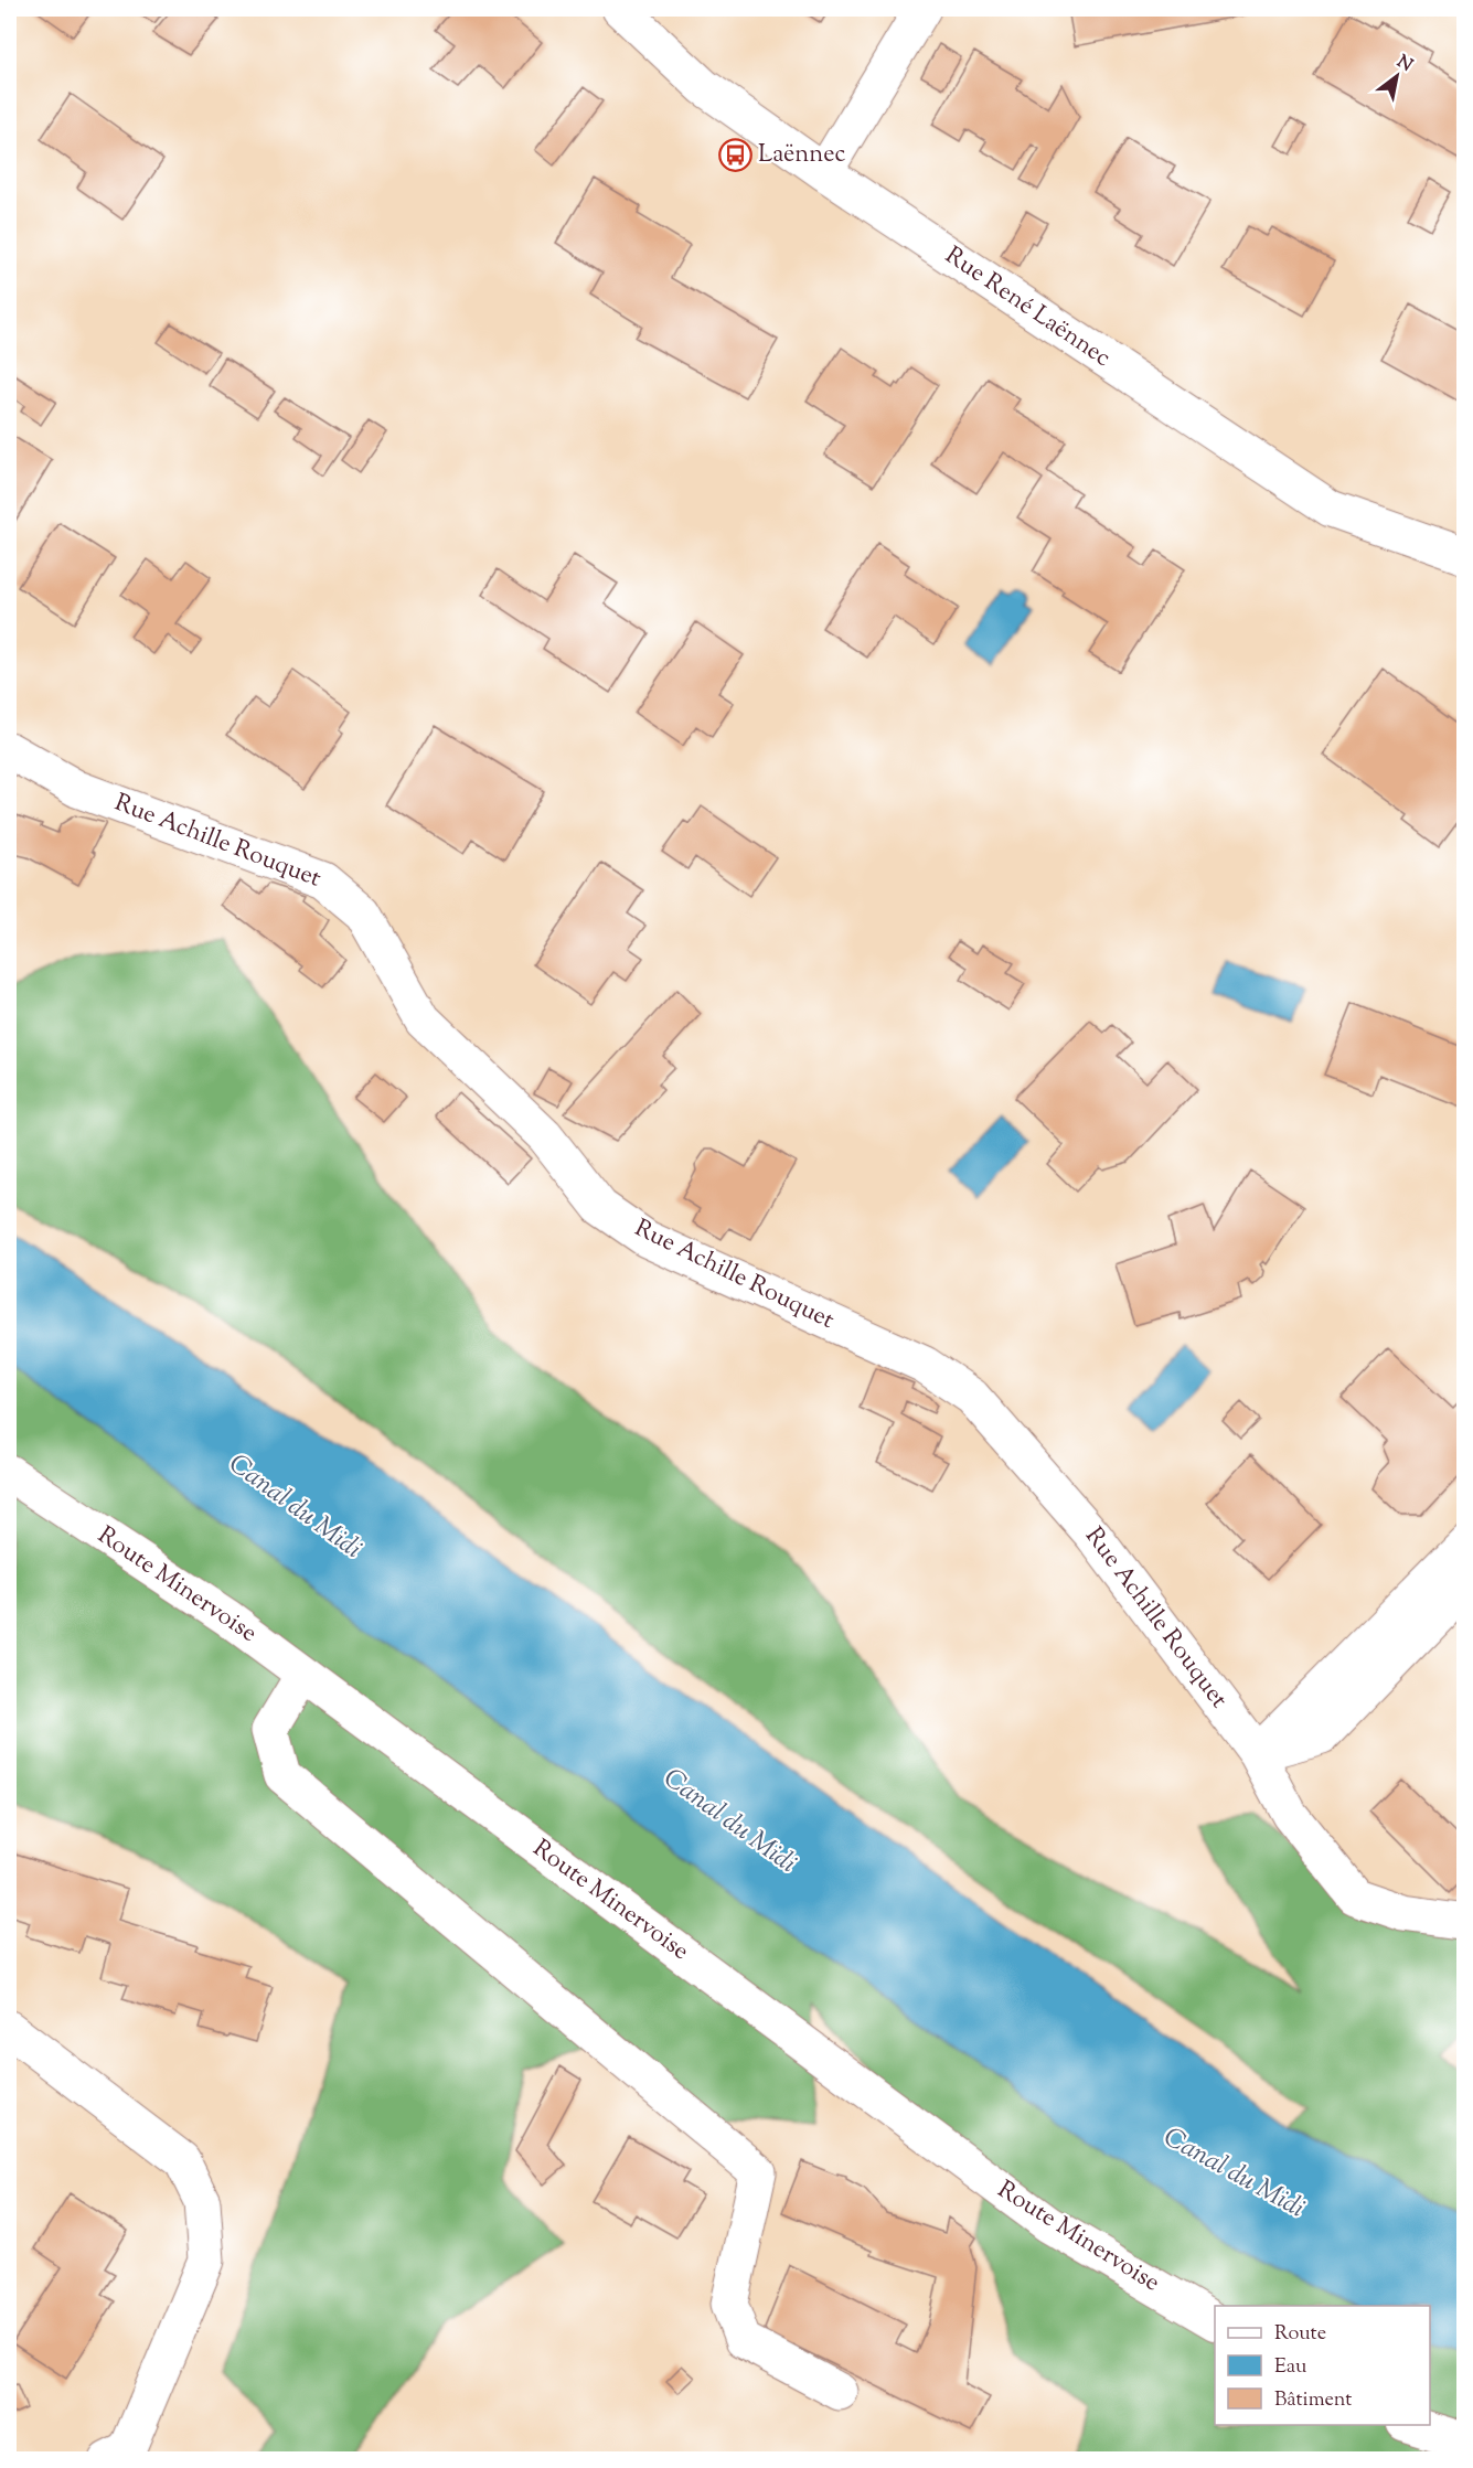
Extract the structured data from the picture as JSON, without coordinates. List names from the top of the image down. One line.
{"streets":{"street":["Rue René Laënnec","Rue Achille Rouquet","Route Minervoise"]},"water":["Canal du Midi"],"places":{"bus stop":["Laënnec"]},"legend":["Route","Eau","Bâtiment"],"north":"top right"}
